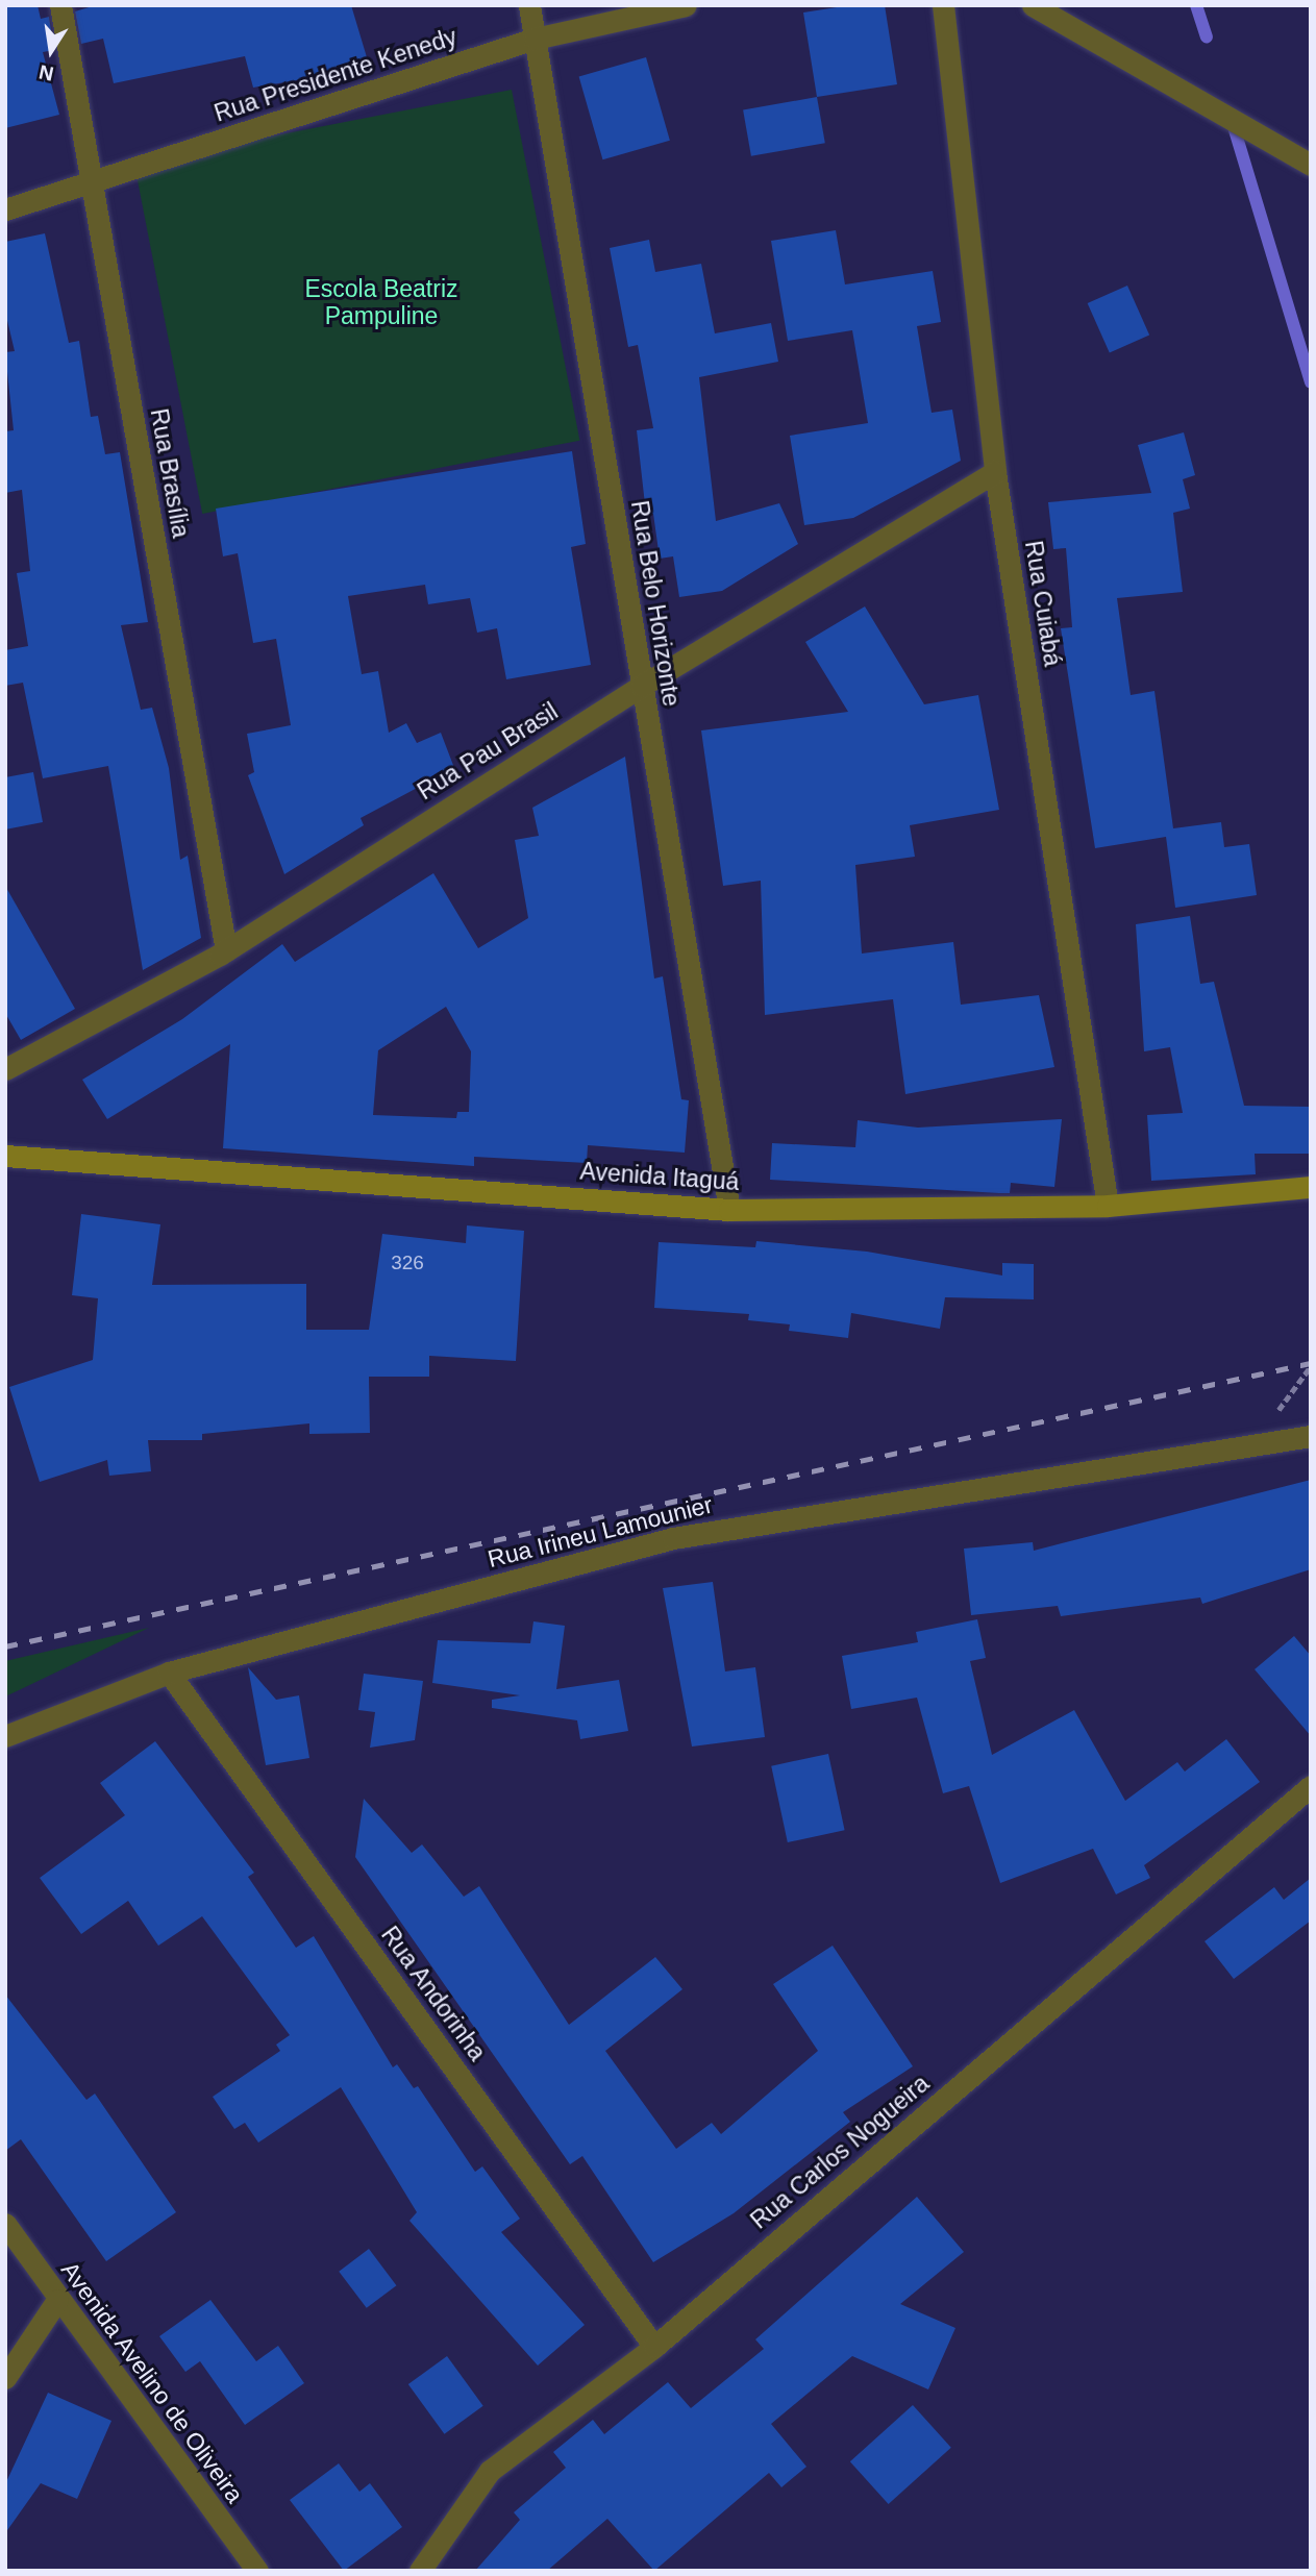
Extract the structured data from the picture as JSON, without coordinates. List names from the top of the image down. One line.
{"streets":{"main road":["Avenida Itaguá"],"street":["Rua Presidente Kenedy","Rua Brasília","Rua Belo Horizonte","Rua Cuiabá","Rua Pau Brasil","Rua Irineu Lamounier","Rua Andorinha","Rua Carlos Nogueira","Avenida Avelino de Oliveira"]},"crossings":[["Rua Presidente Kenedy","Rua Brasília"],["Rua Presidente Kenedy","Rua Belo Horizonte"],["Rua Brasília","Rua Pau Brasil"],["Rua Belo Horizonte","Rua Pau Brasil"],["Rua Belo Horizonte","Avenida Itaguá"],["Rua Cuiabá","Rua Pau Brasil"],["Rua Cuiabá","Avenida Itaguá"],["Rua Irineu Lamounier","Rua Andorinha"],["Rua Andorinha","Rua Carlos Nogueira"]],"parks":["Escola Beatriz Pampuline"],"house_numbers":["326"],"north":"bottom"}
